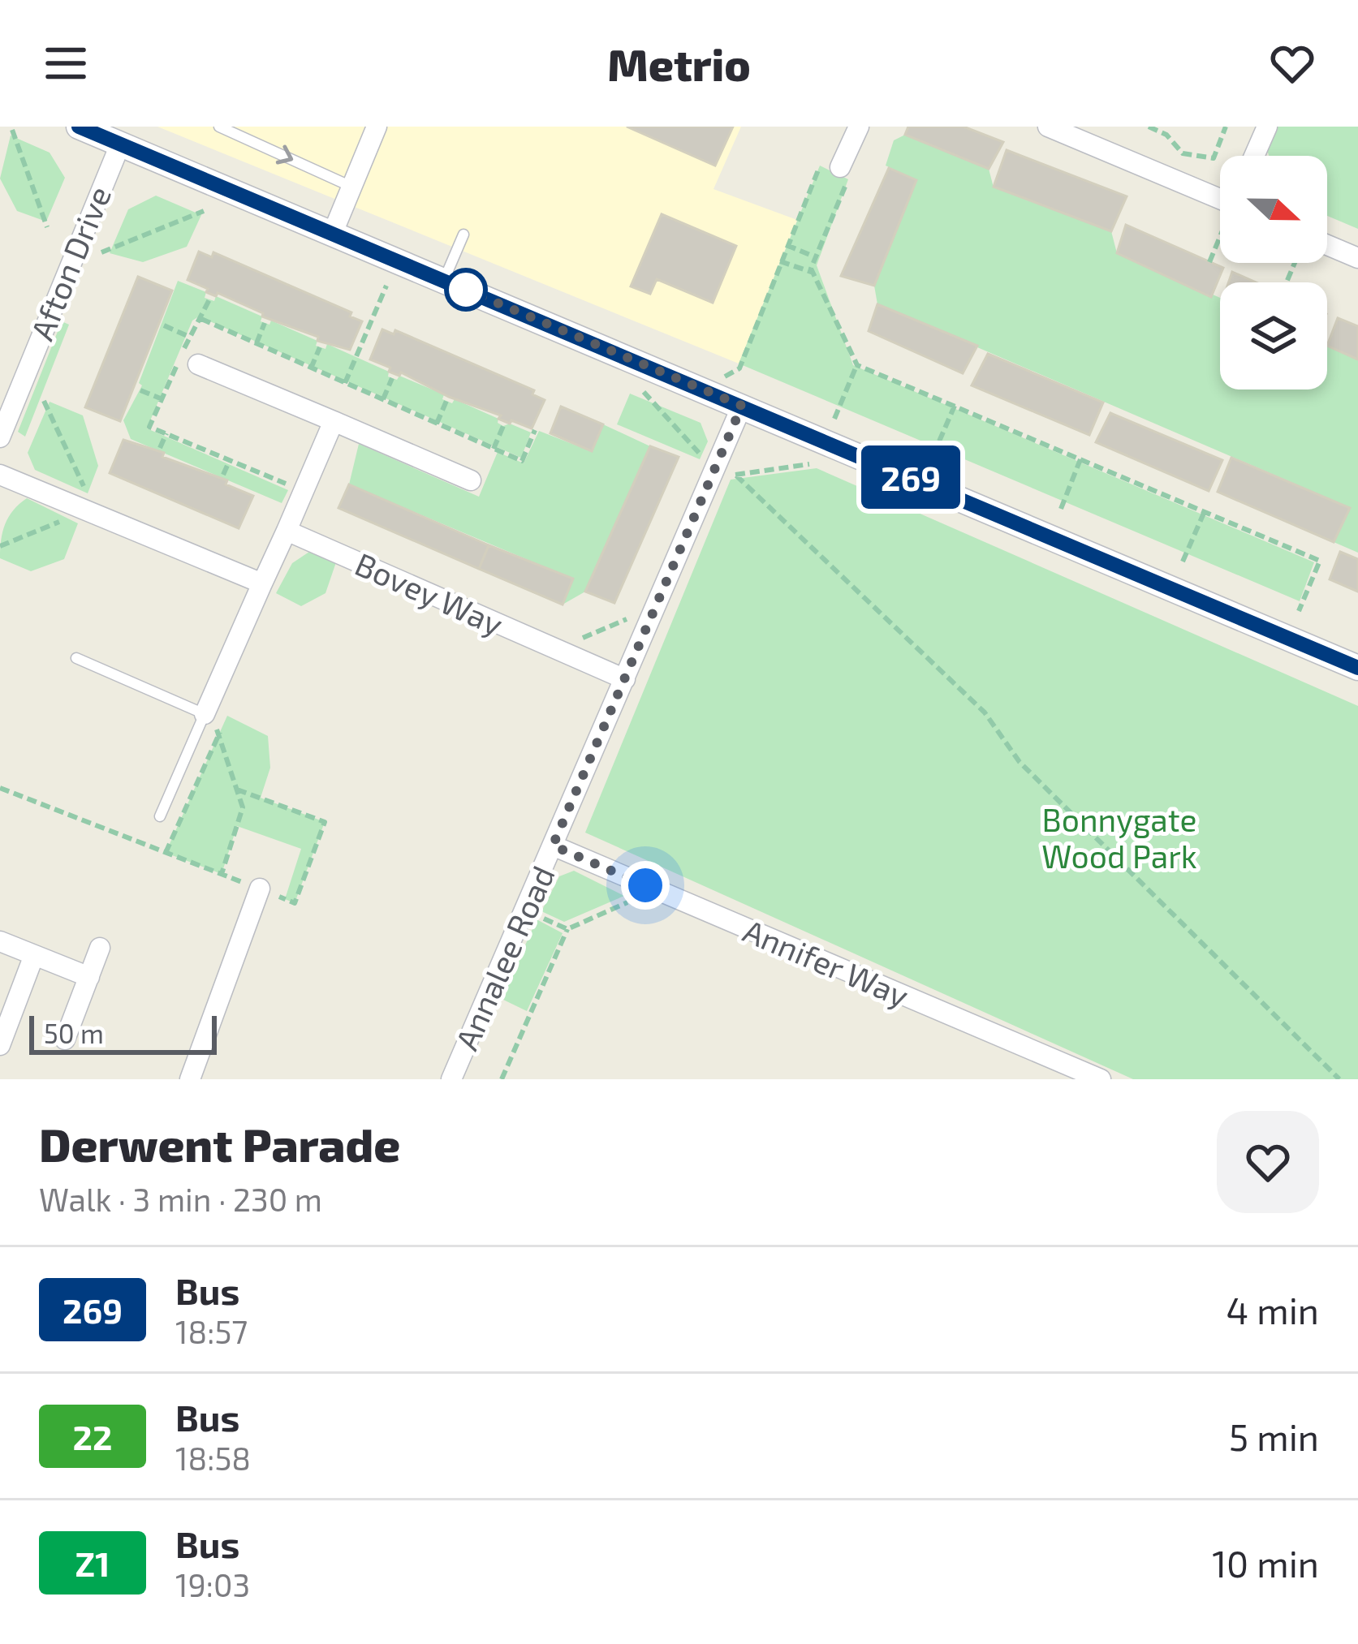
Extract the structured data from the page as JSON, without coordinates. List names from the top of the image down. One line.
{"streets":{"street":["Afton Drive","Bovey Way","Annalee Road","Annifer Way"]},"crossings":[["Bovey Way","Annalee Road"],["Annalee Road","Annifer Way"]],"parks":["Bonnygate Wood Park"],"lines":["bus line 269"],"scale_bar":"50 m","north":"right","page":{"header":"Metrio","on_map":"269","scale":"50 m","heading":["Derwent Parade","Walk · 3 min · 230 m"],"list":[{"mark":"269","name":"Bus","note":"18:57","value":"4 min"},{"mark":"22","name":"Bus","note":"18:58","value":"5 min"},{"mark":"Z1","name":"Bus","note":"19:03","value":"10 min"}]}}
